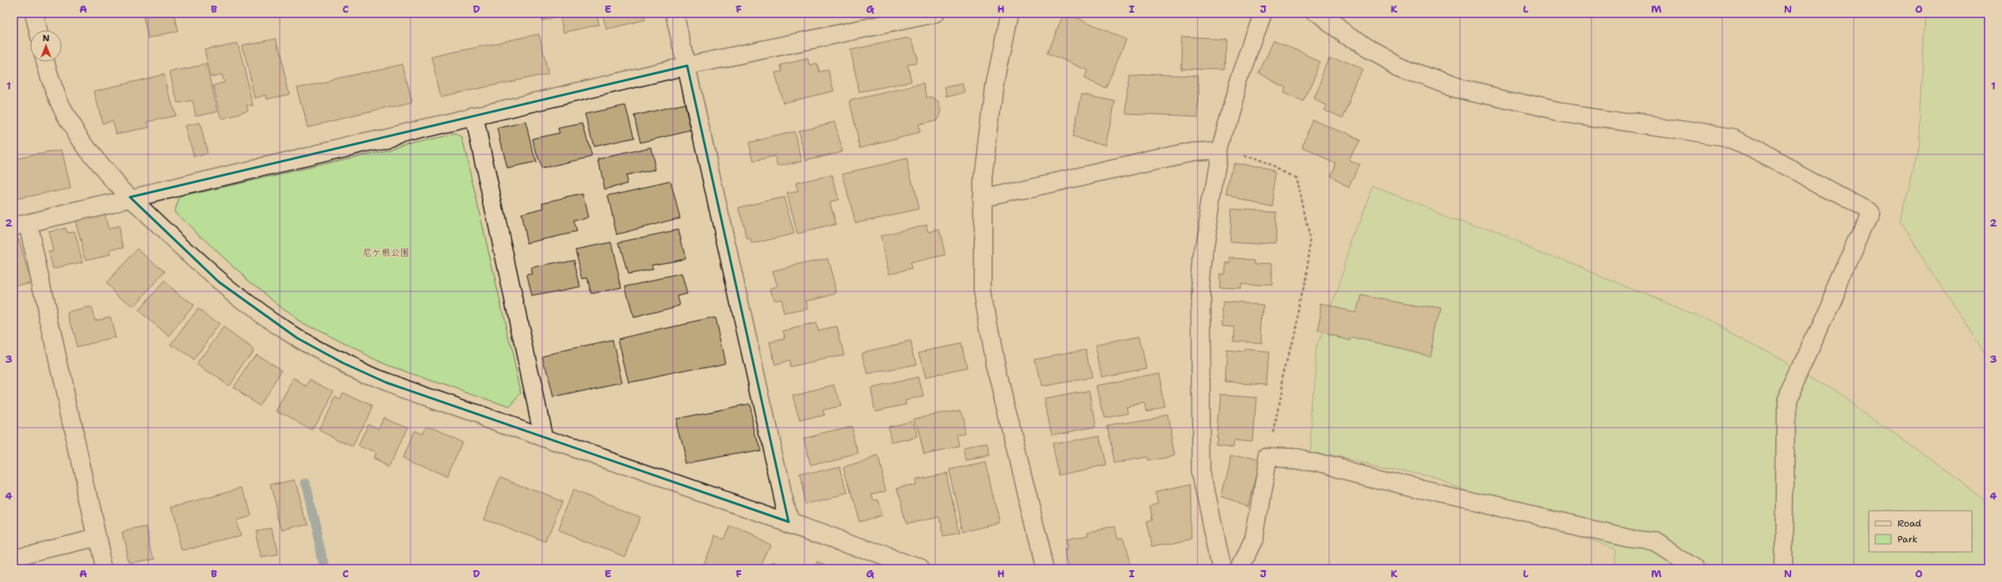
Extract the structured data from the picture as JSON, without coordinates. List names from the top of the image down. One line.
{"parks":["尼ケ根公園"],"legend":["Road","Park"],"north":"top","grid":{"columns":["A","B","C","D","E","F","G","H","I","J","K","L","M","N","O"],"rows":["1","2","3","4"]}}
